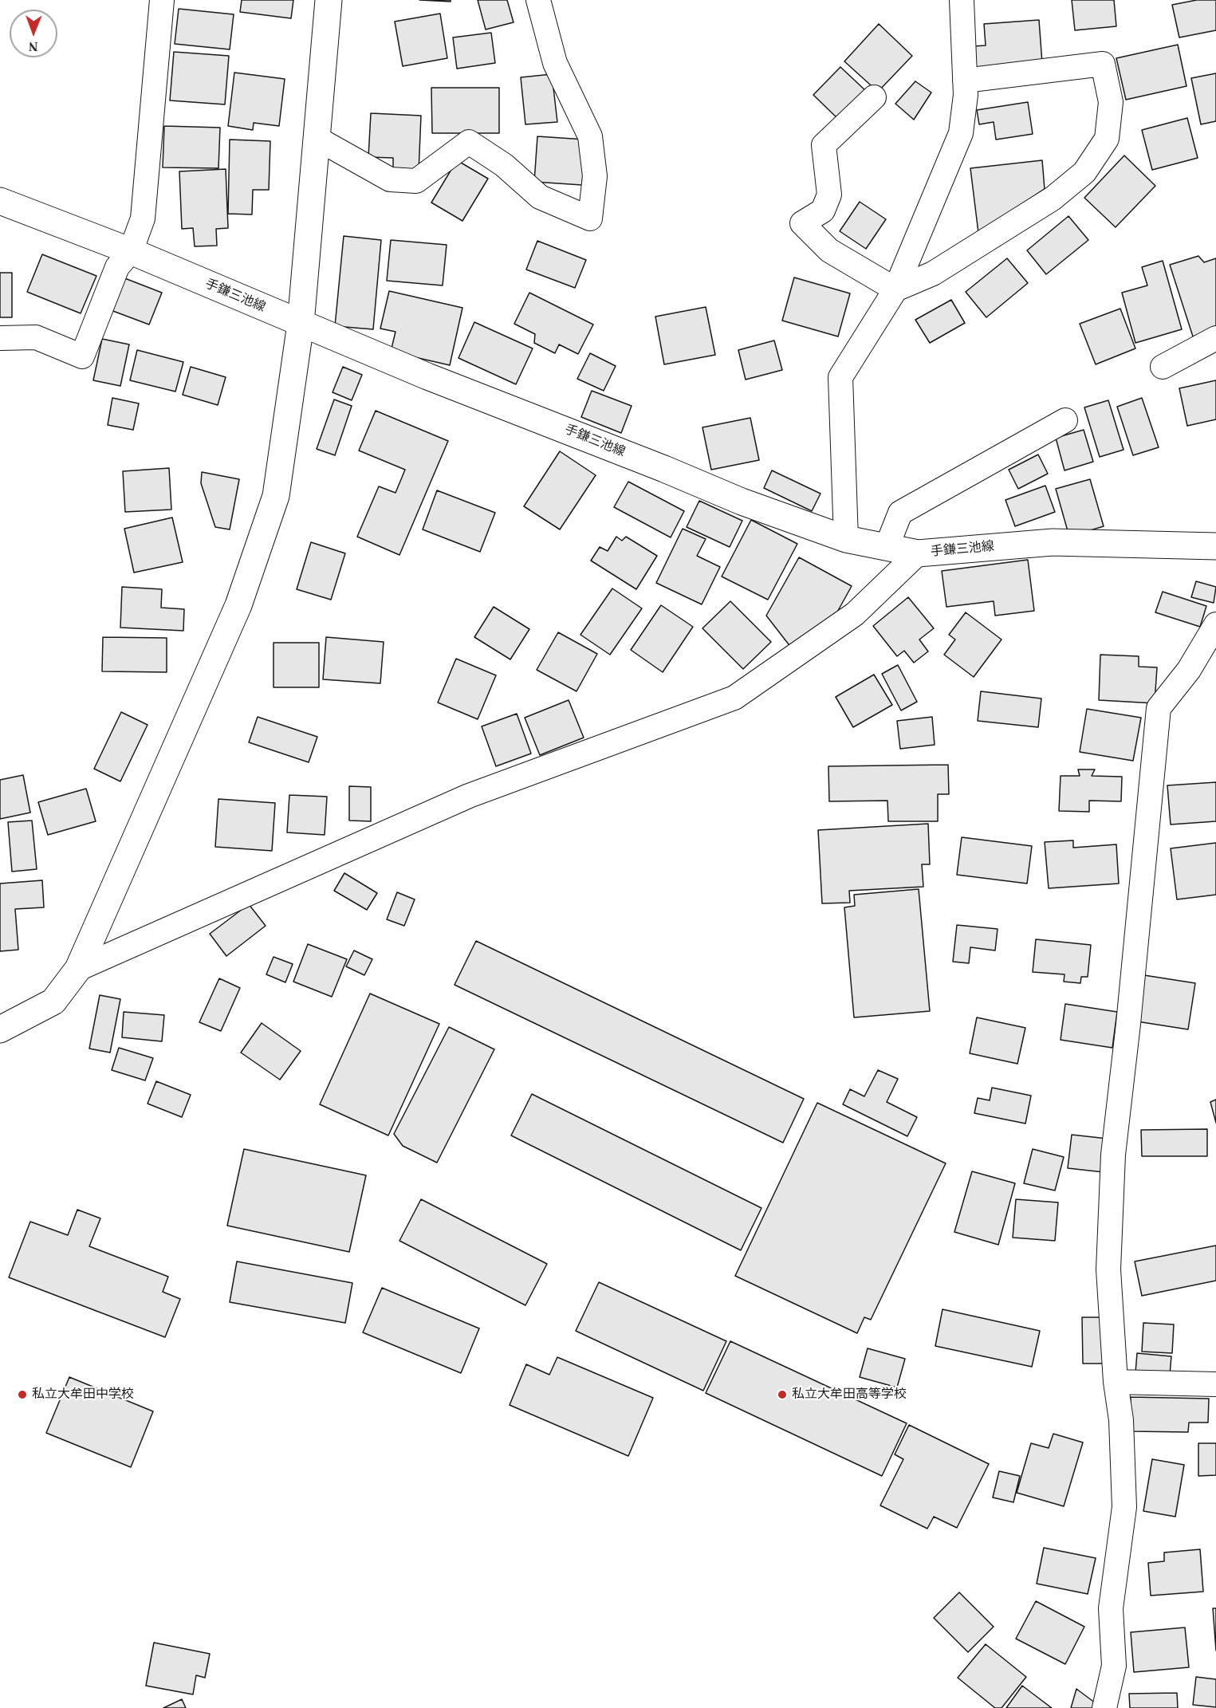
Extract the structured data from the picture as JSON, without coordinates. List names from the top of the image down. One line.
{"streets":{"main road":["手鎌三池線"]},"places":["私立大牟田中学校","私立大牟田高等学校"],"north":"bottom"}
